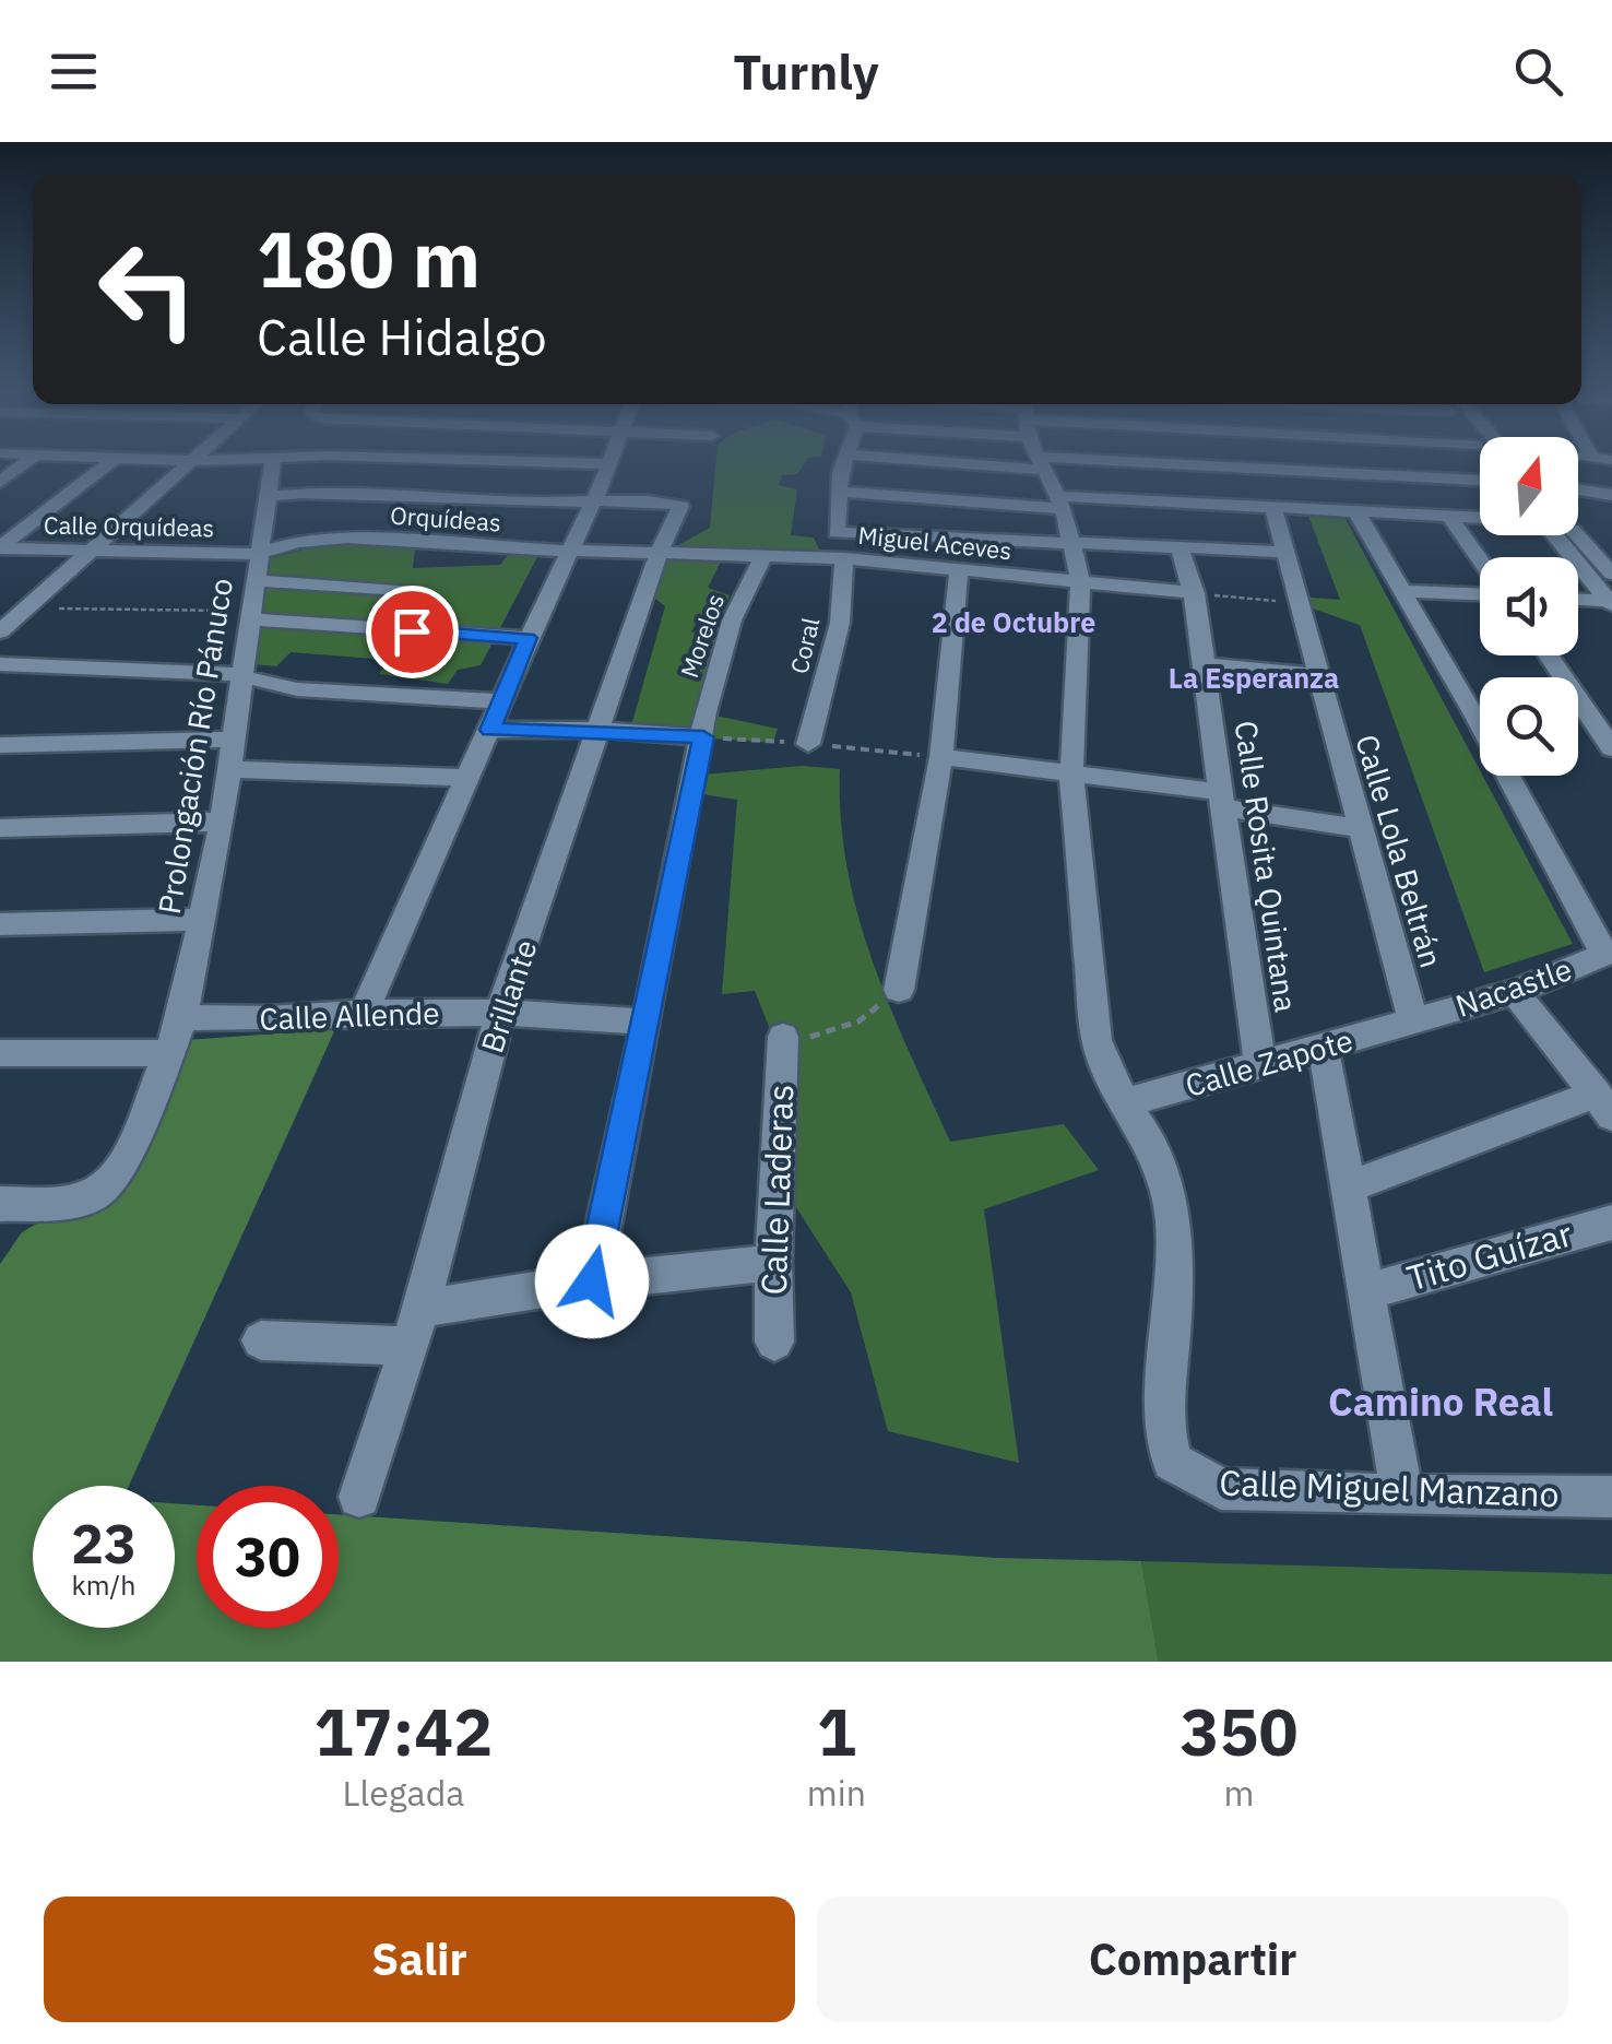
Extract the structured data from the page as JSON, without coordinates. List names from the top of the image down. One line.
{"streets":{"street":["Orquídeas","Calle Orquídeas","Miguel Aceves","Morelos","Coral","Prolongación Río Pánuco","Calle Lola Beltrán","Calle Rosita Quintana","Nacastle","Brillante","Calle Allende","Calle Zapote","Calle Laderas","Tito Guízar","Calle Miguel Manzano"]},"crossings":[["Orquídeas","Calle Orquídeas"],["Orquídeas","Miguel Aceves"],["Orquídeas","Prolongación Río Pánuco"],["Calle Orquídeas","Prolongación Río Pánuco"],["Miguel Aceves","Morelos"],["Miguel Aceves","Coral"],["Miguel Aceves","Calle Rosita Quintana"],["Miguel Aceves","Brillante"],["Morelos","Calle Allende"],["Prolongación Río Pánuco","Calle Allende"],["Calle Lola Beltrán","Nacastle"],["Calle Lola Beltrán","Calle Zapote"],["Calle Rosita Quintana","Calle Zapote"],["Nacastle","Calle Zapote"],["Brillante","Calle Allende"],["Calle Zapote","Calle Miguel Manzano"]],"districts":["2 de Octubre","La Esperanza","Camino Real"],"north":"top","page":{"header":"Turnly","turn":["180 m","Calle Hidalgo"],"speed":"23 km/h","limit":"30","eta":["17:42","Llegada","1","min","350","m"],"buttons":["Salir","Compartir"]}}
